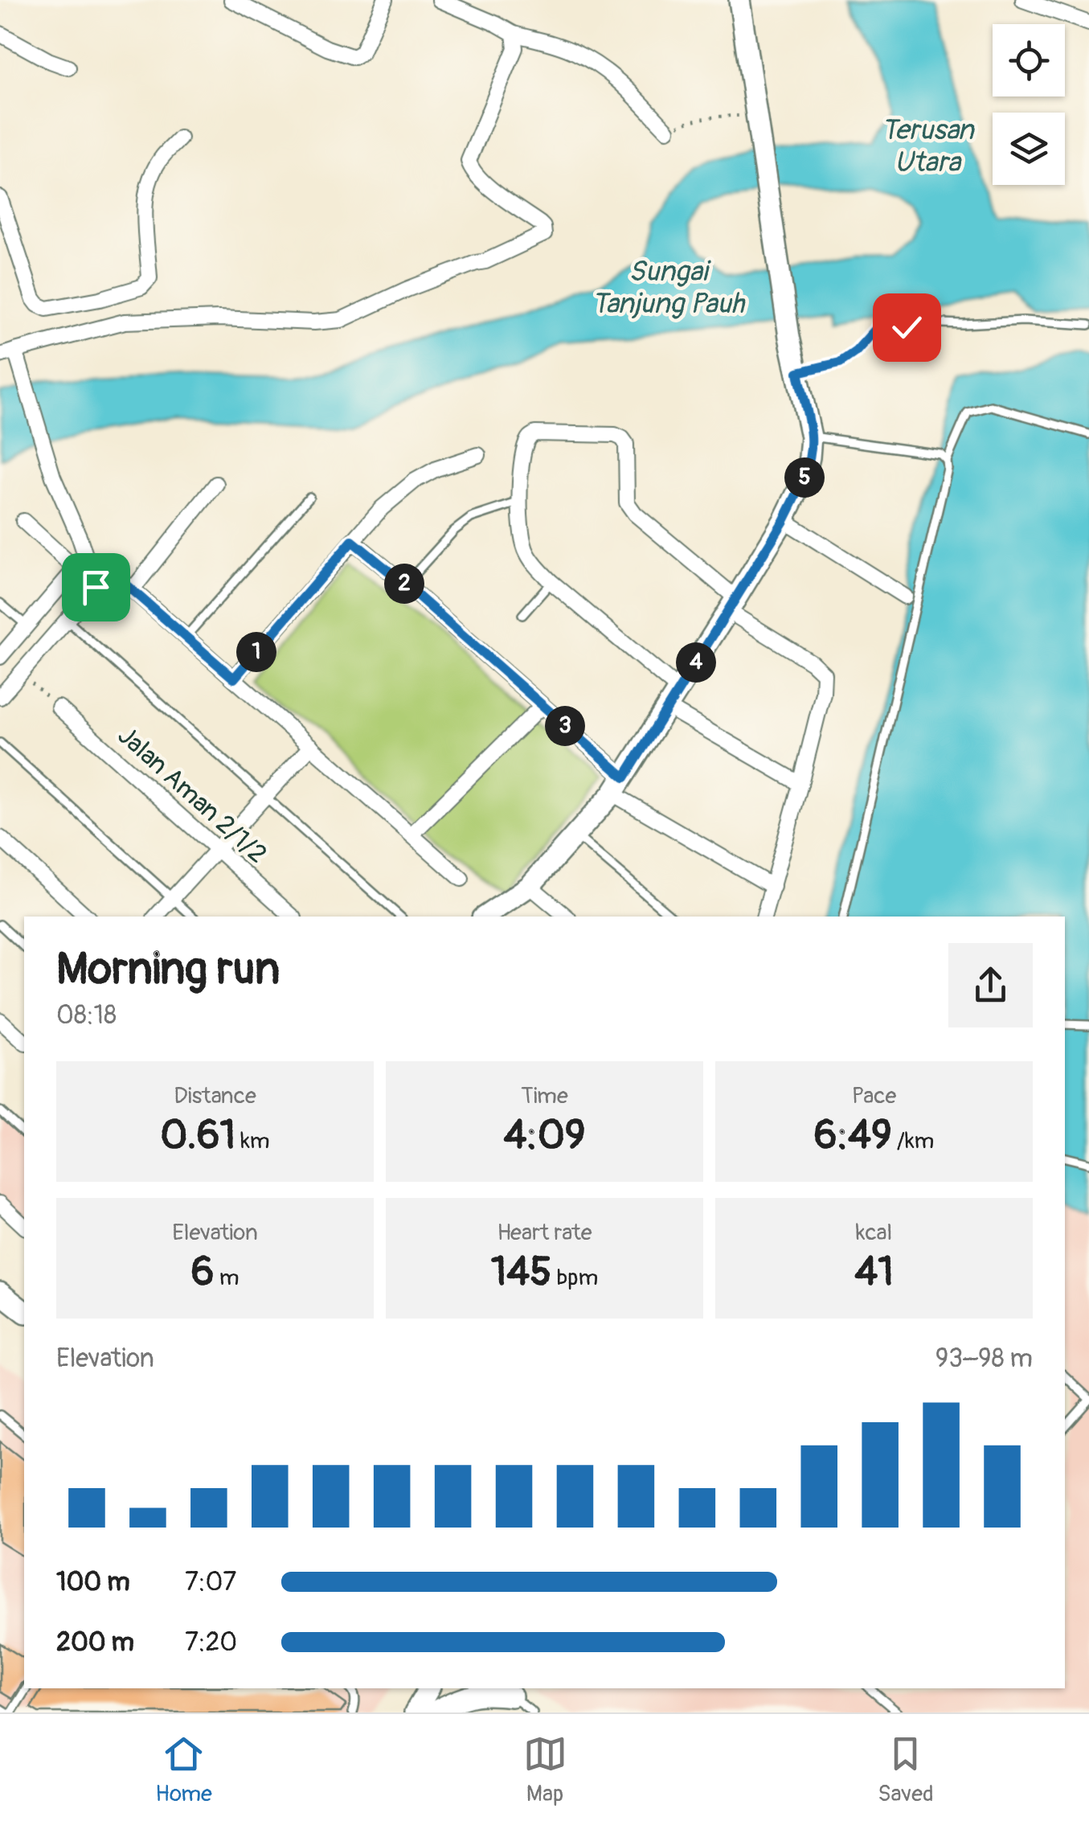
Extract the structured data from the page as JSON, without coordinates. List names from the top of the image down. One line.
{"streets":{"street":["Jalan Aman 2/1/2"]},"water":["Terusan Utara","Sungai Tanjung Pauh"],"page":{"pins":["5","2","1","4","3"],"heading":["Morning run","08:18"],"stats":[["Distance","0.61 km"],["Time","4:09"],["Pace","6:49 /km"],["Elevation","6 m"],["Heart rate","145 bpm"],["kcal","41"]],"chart":["Elevation","93–98 m"],"list":[{"name":"100 m","note":"7:07"},{"name":"200 m","note":"7:20"}],"tabs":["Home","Map","Saved"]}}
